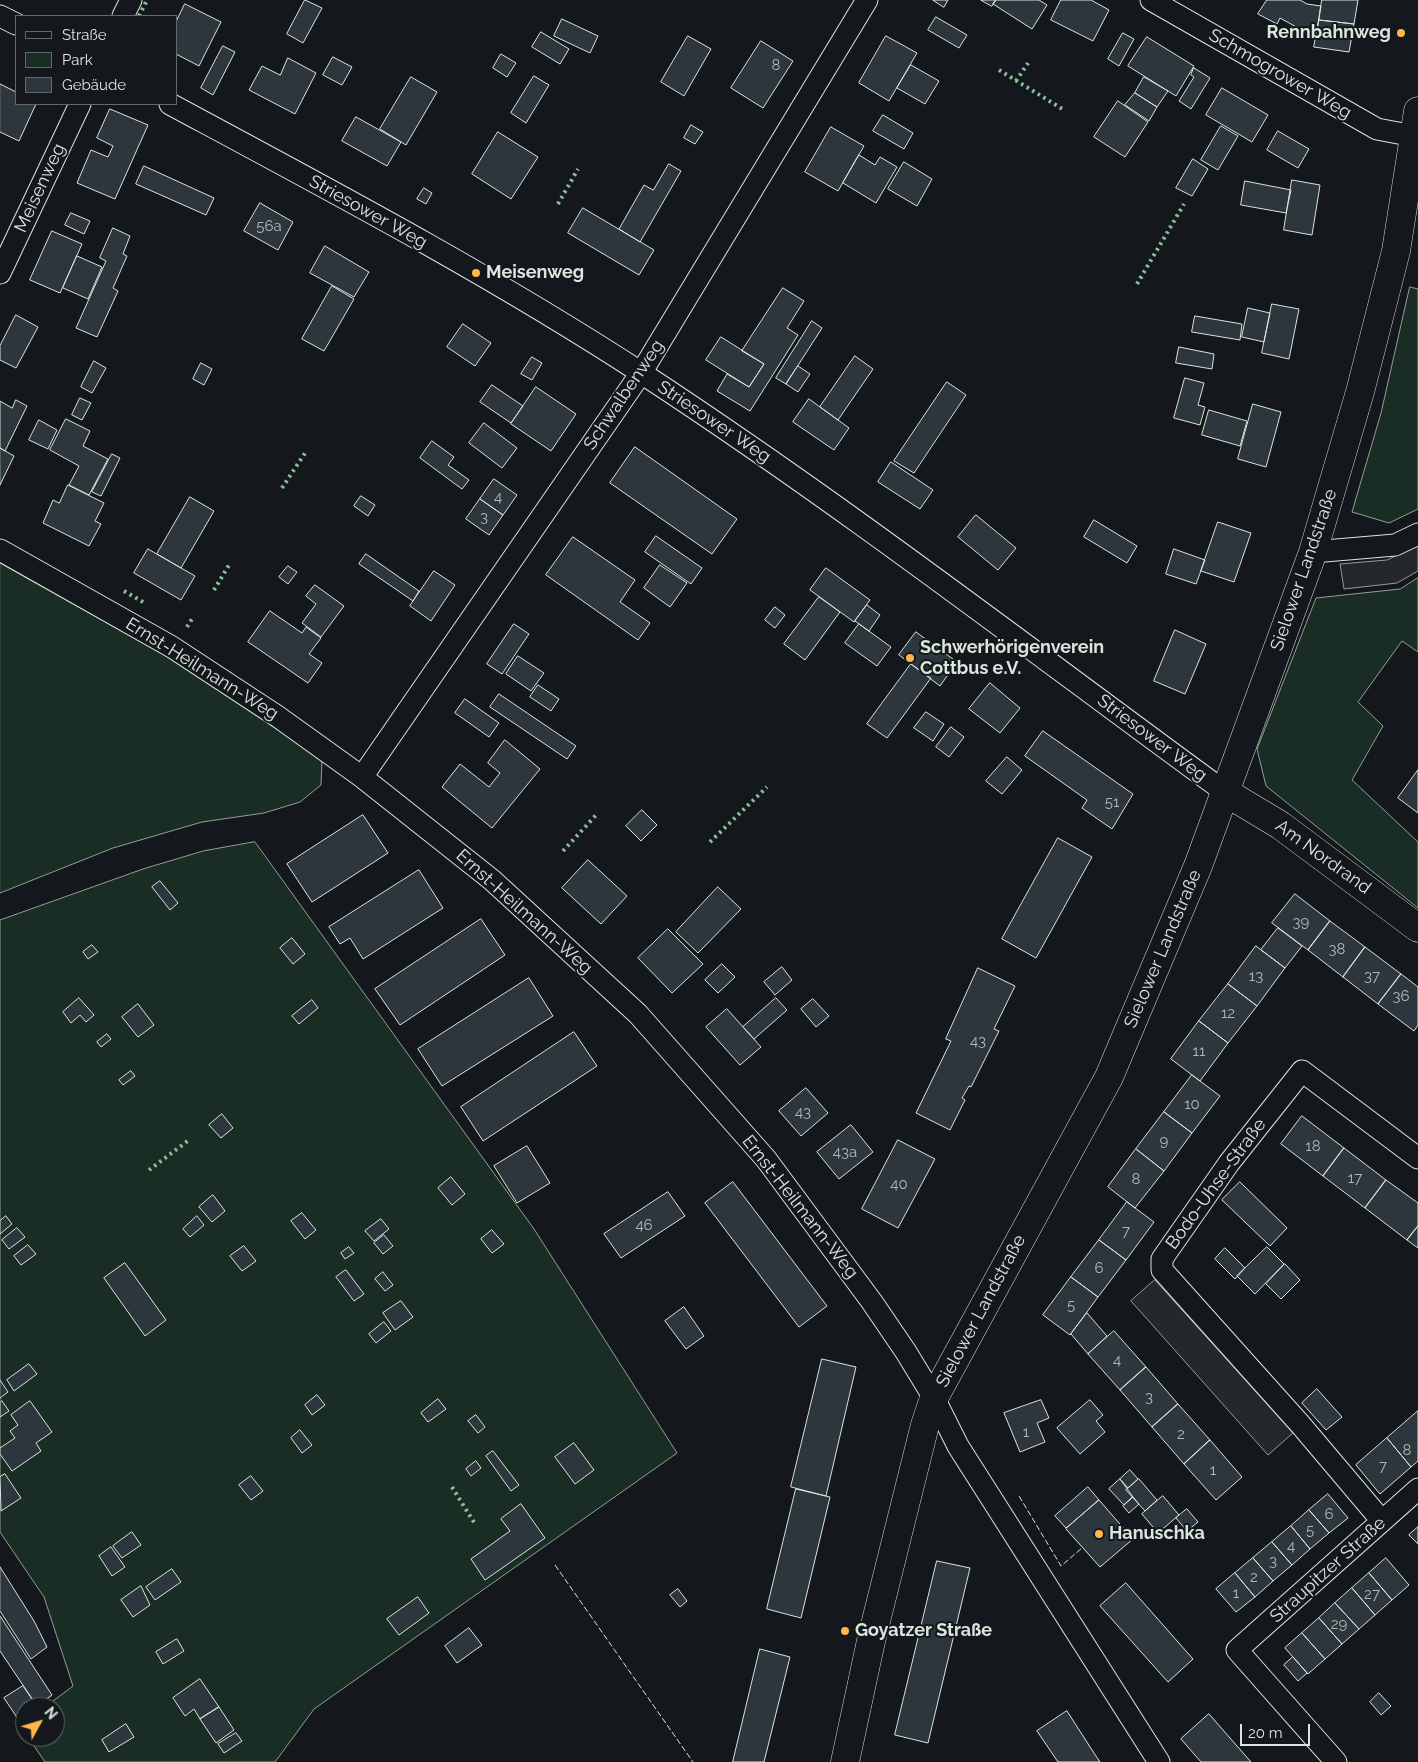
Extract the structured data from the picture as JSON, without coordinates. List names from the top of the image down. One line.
{"streets":{"main road":["Sielower Landstraße","Am Nordrand"],"street":["Schmogrower Weg","Meisenweg","Striesower Weg","Schwalbenweg","Ernst-Heilmann-Weg","Bodo-Uhse-Straße","Straupitzer Straße"]},"crossings":[["Schmogrower Weg","Sielower Landstraße"],["Striesower Weg","Schwalbenweg"],["Striesower Weg","Sielower Landstraße"],["Striesower Weg","Am Nordrand"],["Schwalbenweg","Ernst-Heilmann-Weg"],["Sielower Landstraße","Ernst-Heilmann-Weg"],["Sielower Landstraße","Am Nordrand"],["Bodo-Uhse-Straße","Straupitzer Straße"]],"places":["Rennbahnweg","Meisenweg","Schwerhörigenverein Cottbus e.V.","Hanuschka","Goyatzer Straße"],"house_numbers":["8","56a","4","3","51","39","38","13","37","36","12","43","11","10","43","9","18","43a","17","8","40","46","7","6","5","4","3","1","2","8","7","1","6","5","4","3","2","1","27","29"],"legend":["Straße","Park","Gebäude"],"scale_bar":"20 m","north":"top right"}
